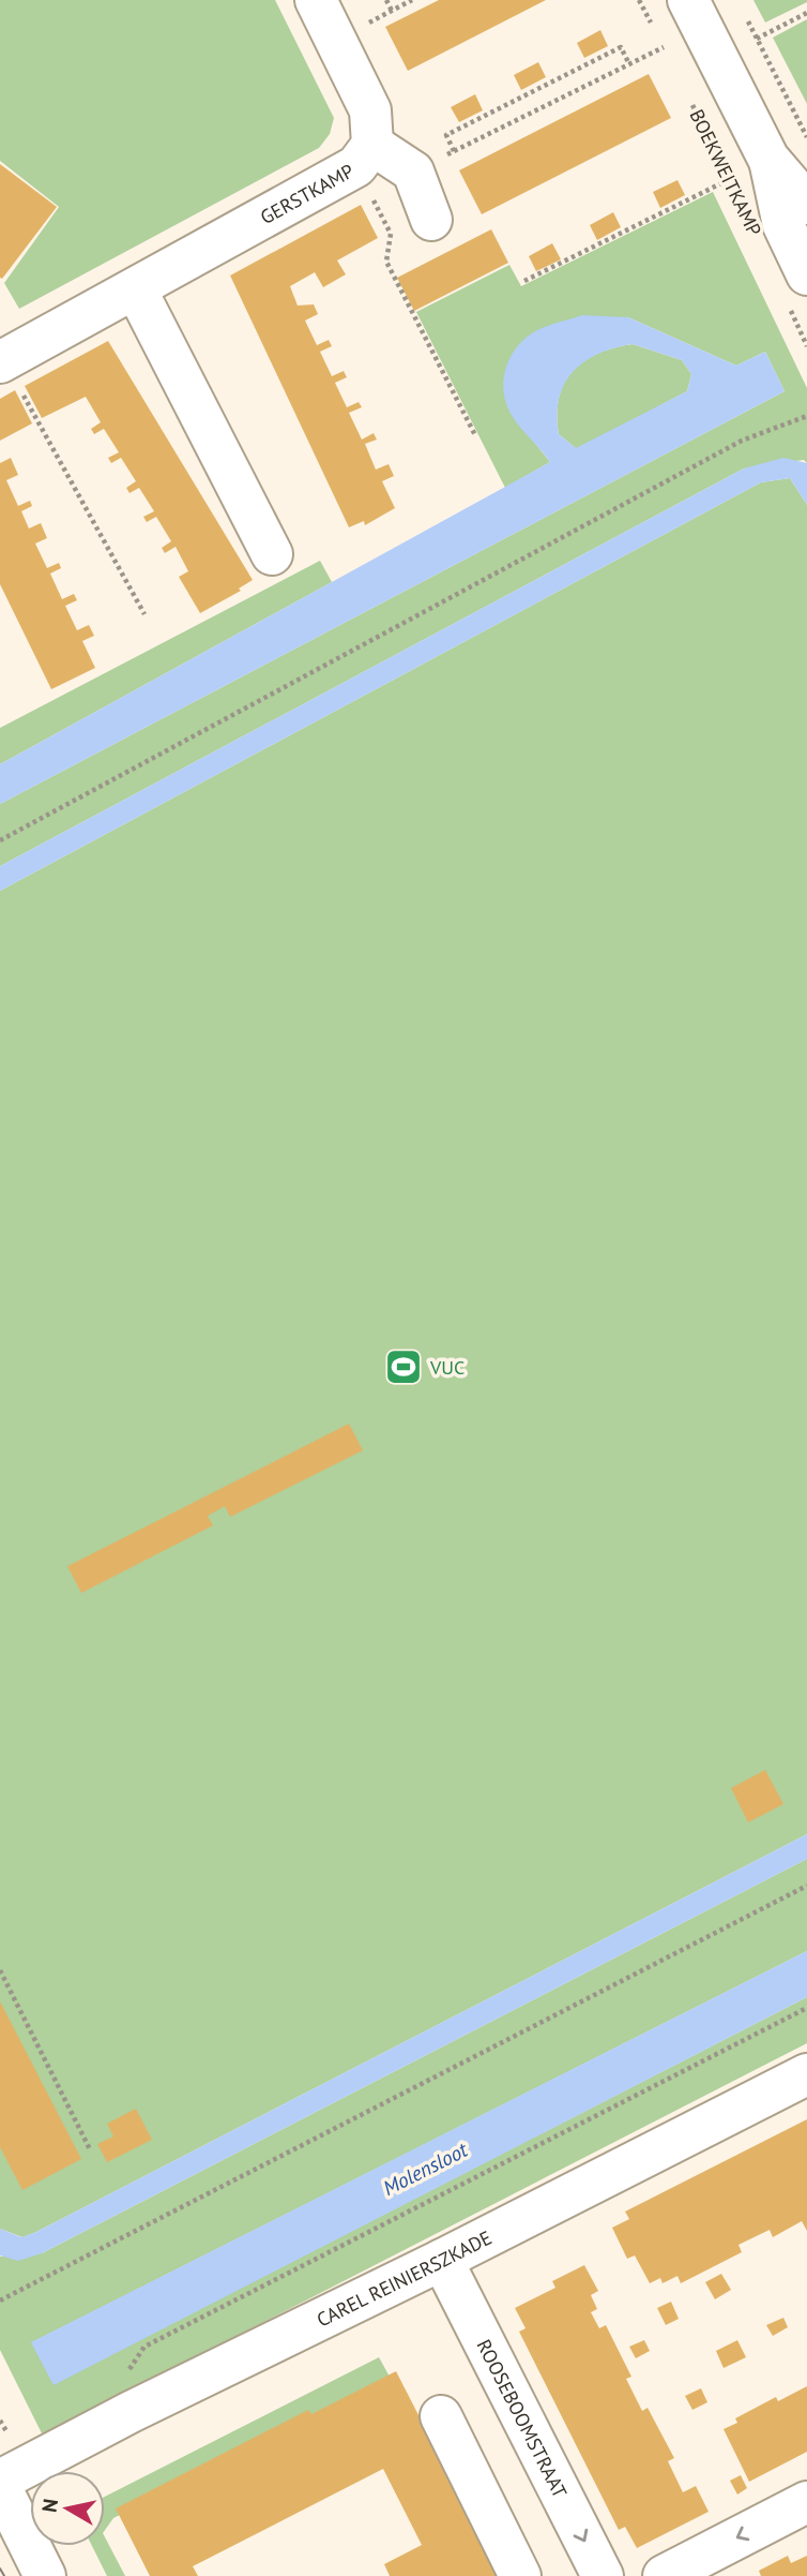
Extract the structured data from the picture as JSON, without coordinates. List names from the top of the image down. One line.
{"streets":{"street":["BOEKWEITKAMP","GERSTKAMP","CAREL REINIERSZKADE","ROOSEBOOMSTRAAT"]},"crossings":[["CAREL REINIERSZKADE","ROOSEBOOMSTRAAT"]],"water":["Molensloot"],"places":{"sports":["VUC"]},"north":"left"}
